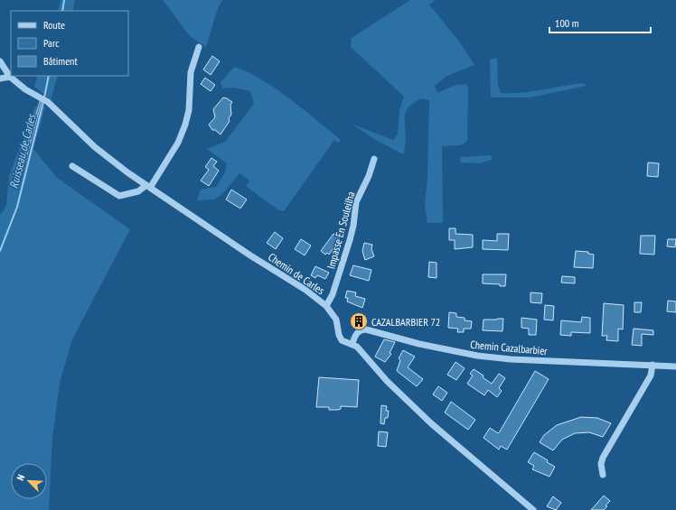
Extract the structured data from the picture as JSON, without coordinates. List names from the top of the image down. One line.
{"streets":{"street":["Impasse En Souleilha","Chemin de Carles","Chemin Cazalbarbier"]},"crossings":[["Impasse En Souleilha","Chemin de Carles"],["Chemin de Carles","Chemin Cazalbarbier"]],"water":["Ruisseau de Carles"],"places":{"building":["CAZALBARBIER 72"]},"legend":["Route","Parc","Bâtiment"],"scale_bar":"100 m","north":"top left"}
